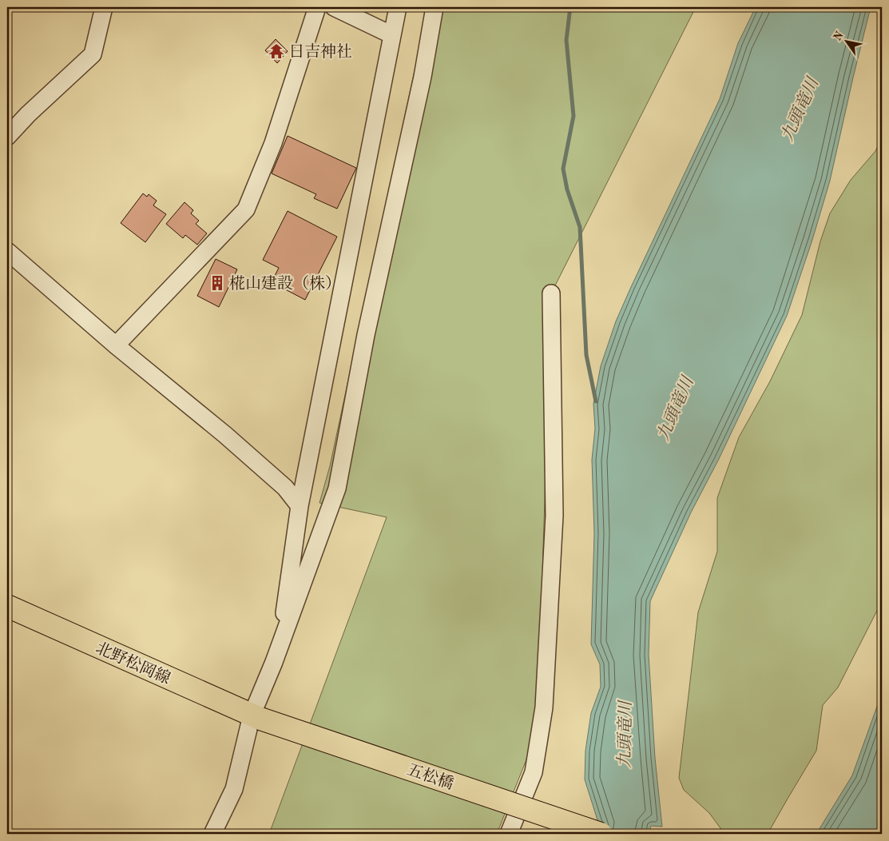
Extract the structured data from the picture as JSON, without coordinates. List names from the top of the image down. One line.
{"streets":{"main road":["北野松岡線","五松橋"]},"crossings":[["北野松岡線","五松橋"]],"water":["九頭竜川"],"places":{"temple":["日吉神社"],"building":["椛山建設（株）"]},"north":"top left"}
